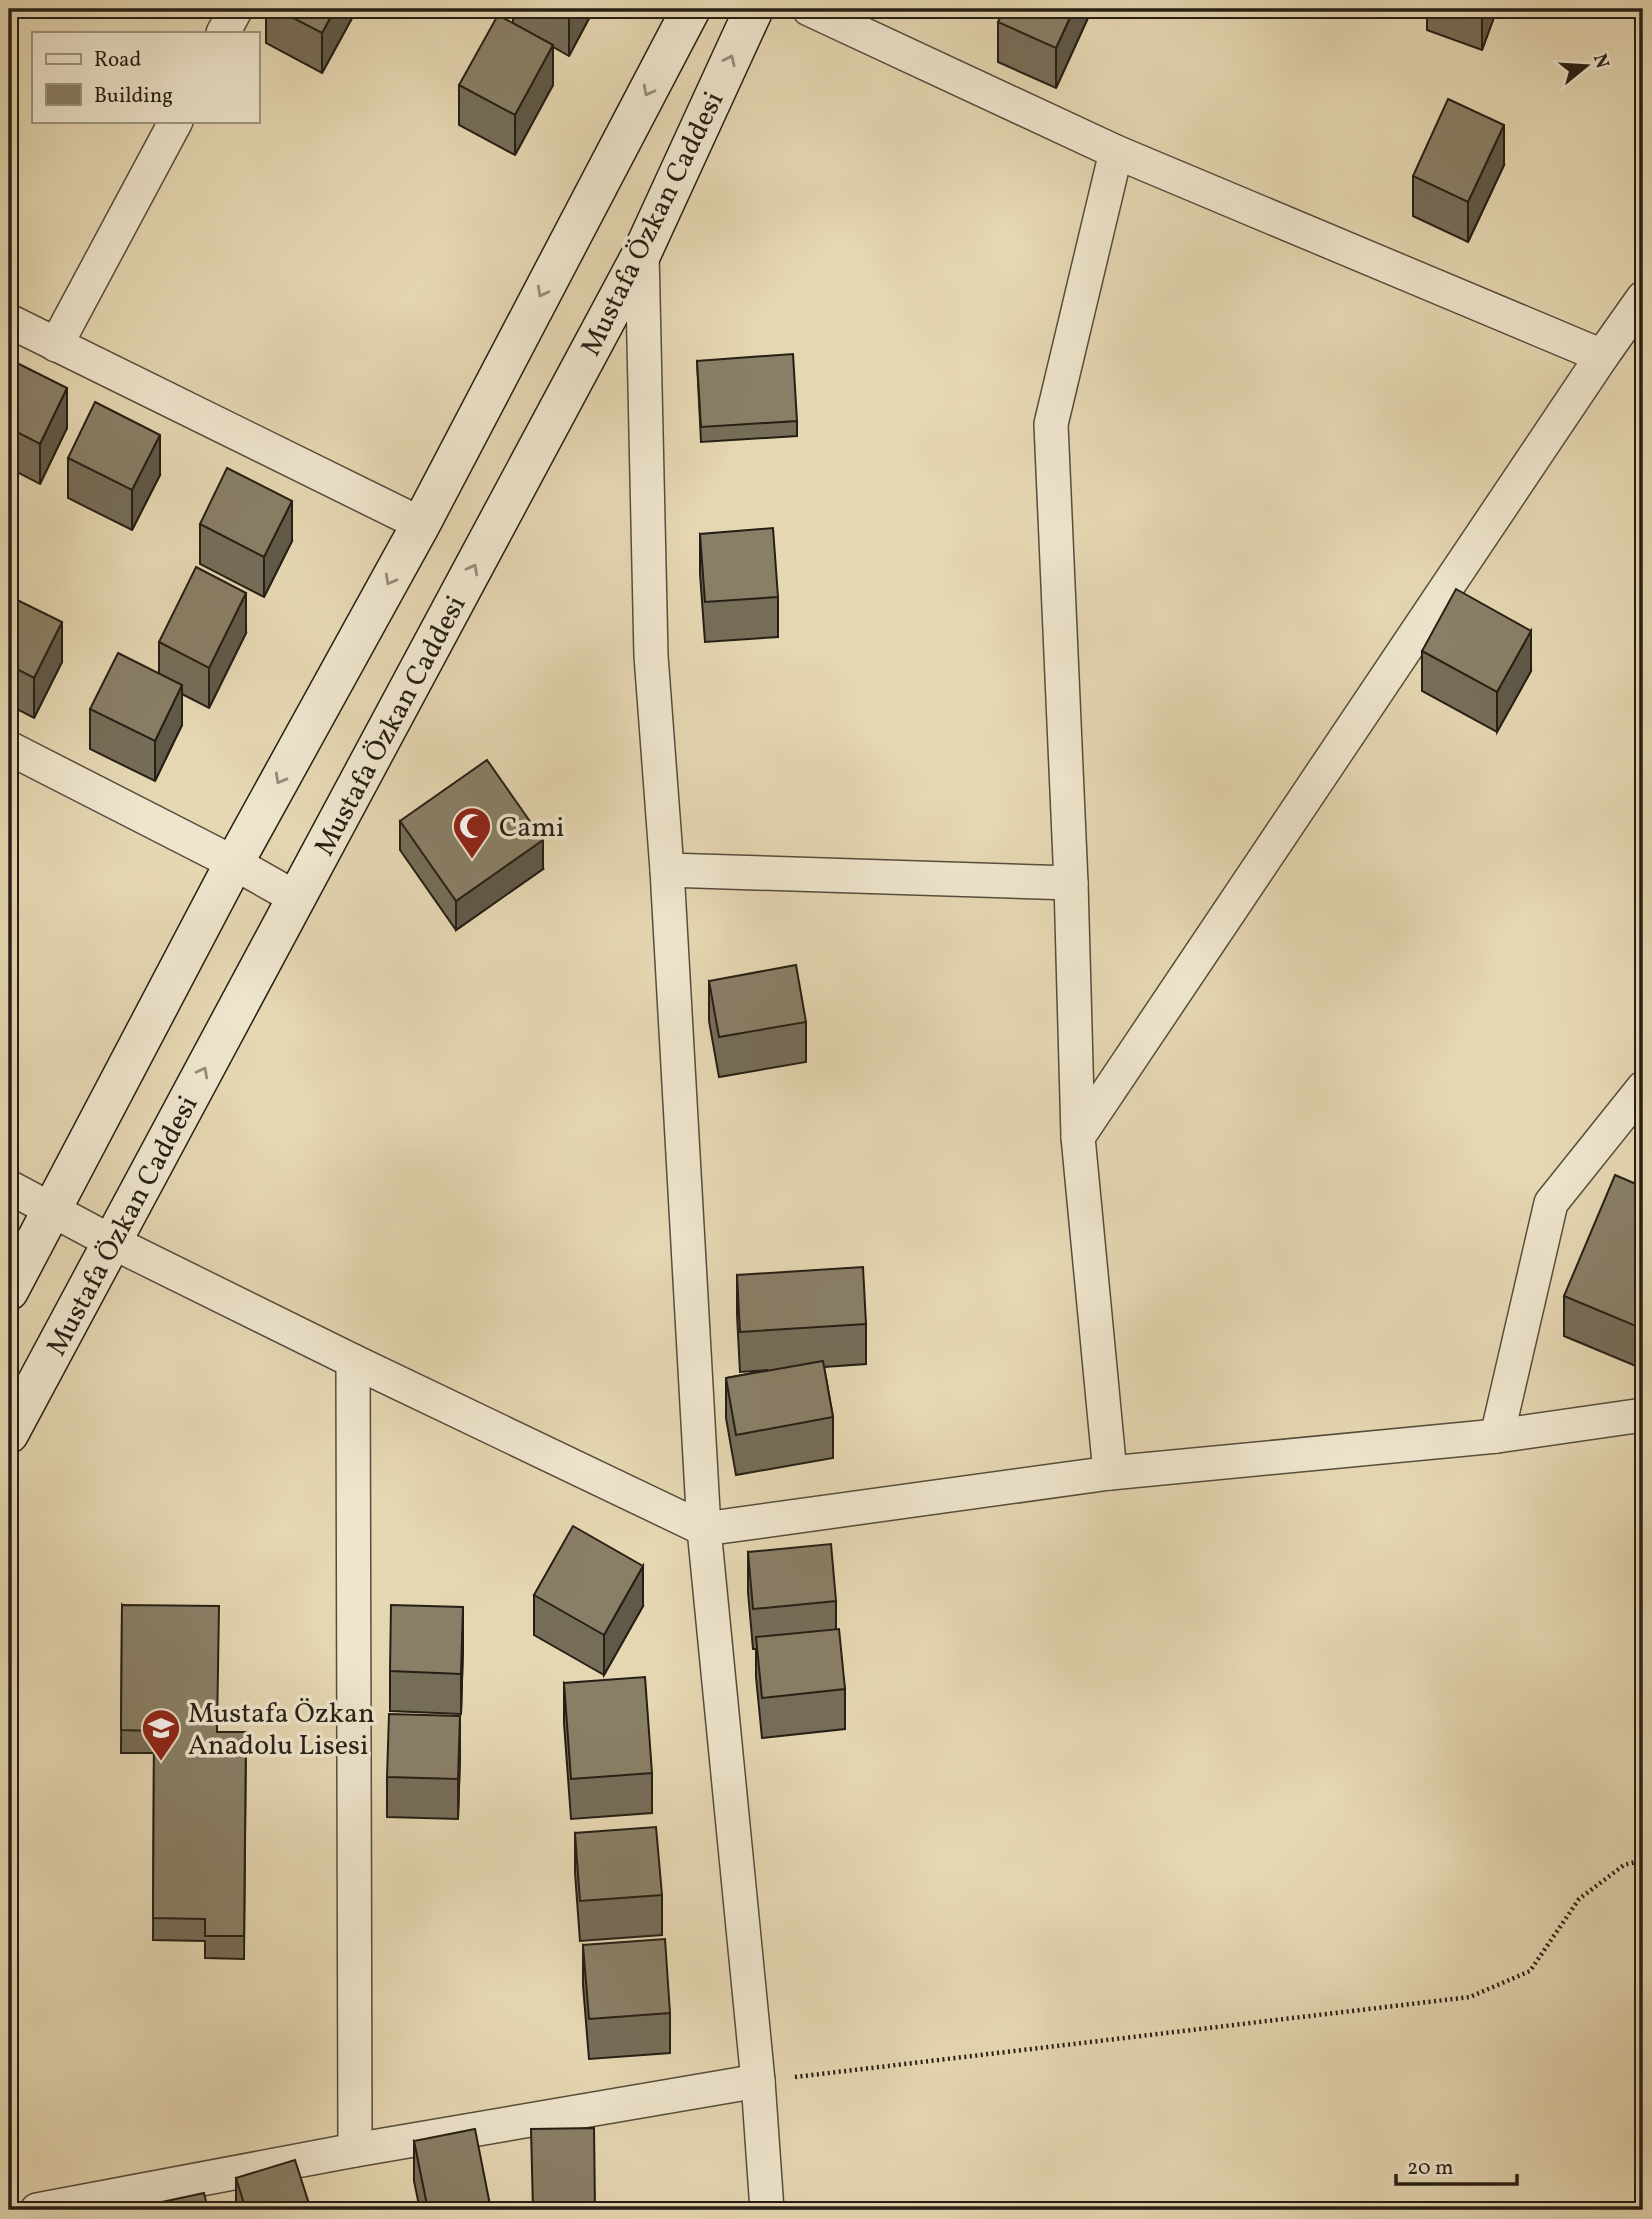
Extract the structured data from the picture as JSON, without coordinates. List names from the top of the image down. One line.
{"streets":{"main road":["Mustafa Özkan Caddesi"]},"places":{"mosque":["Cami"],"school or university":["Mustafa Özkan Anadolu Lisesi"]},"legend":["Road","Building"],"scale_bar":"20 m","north":"right"}
